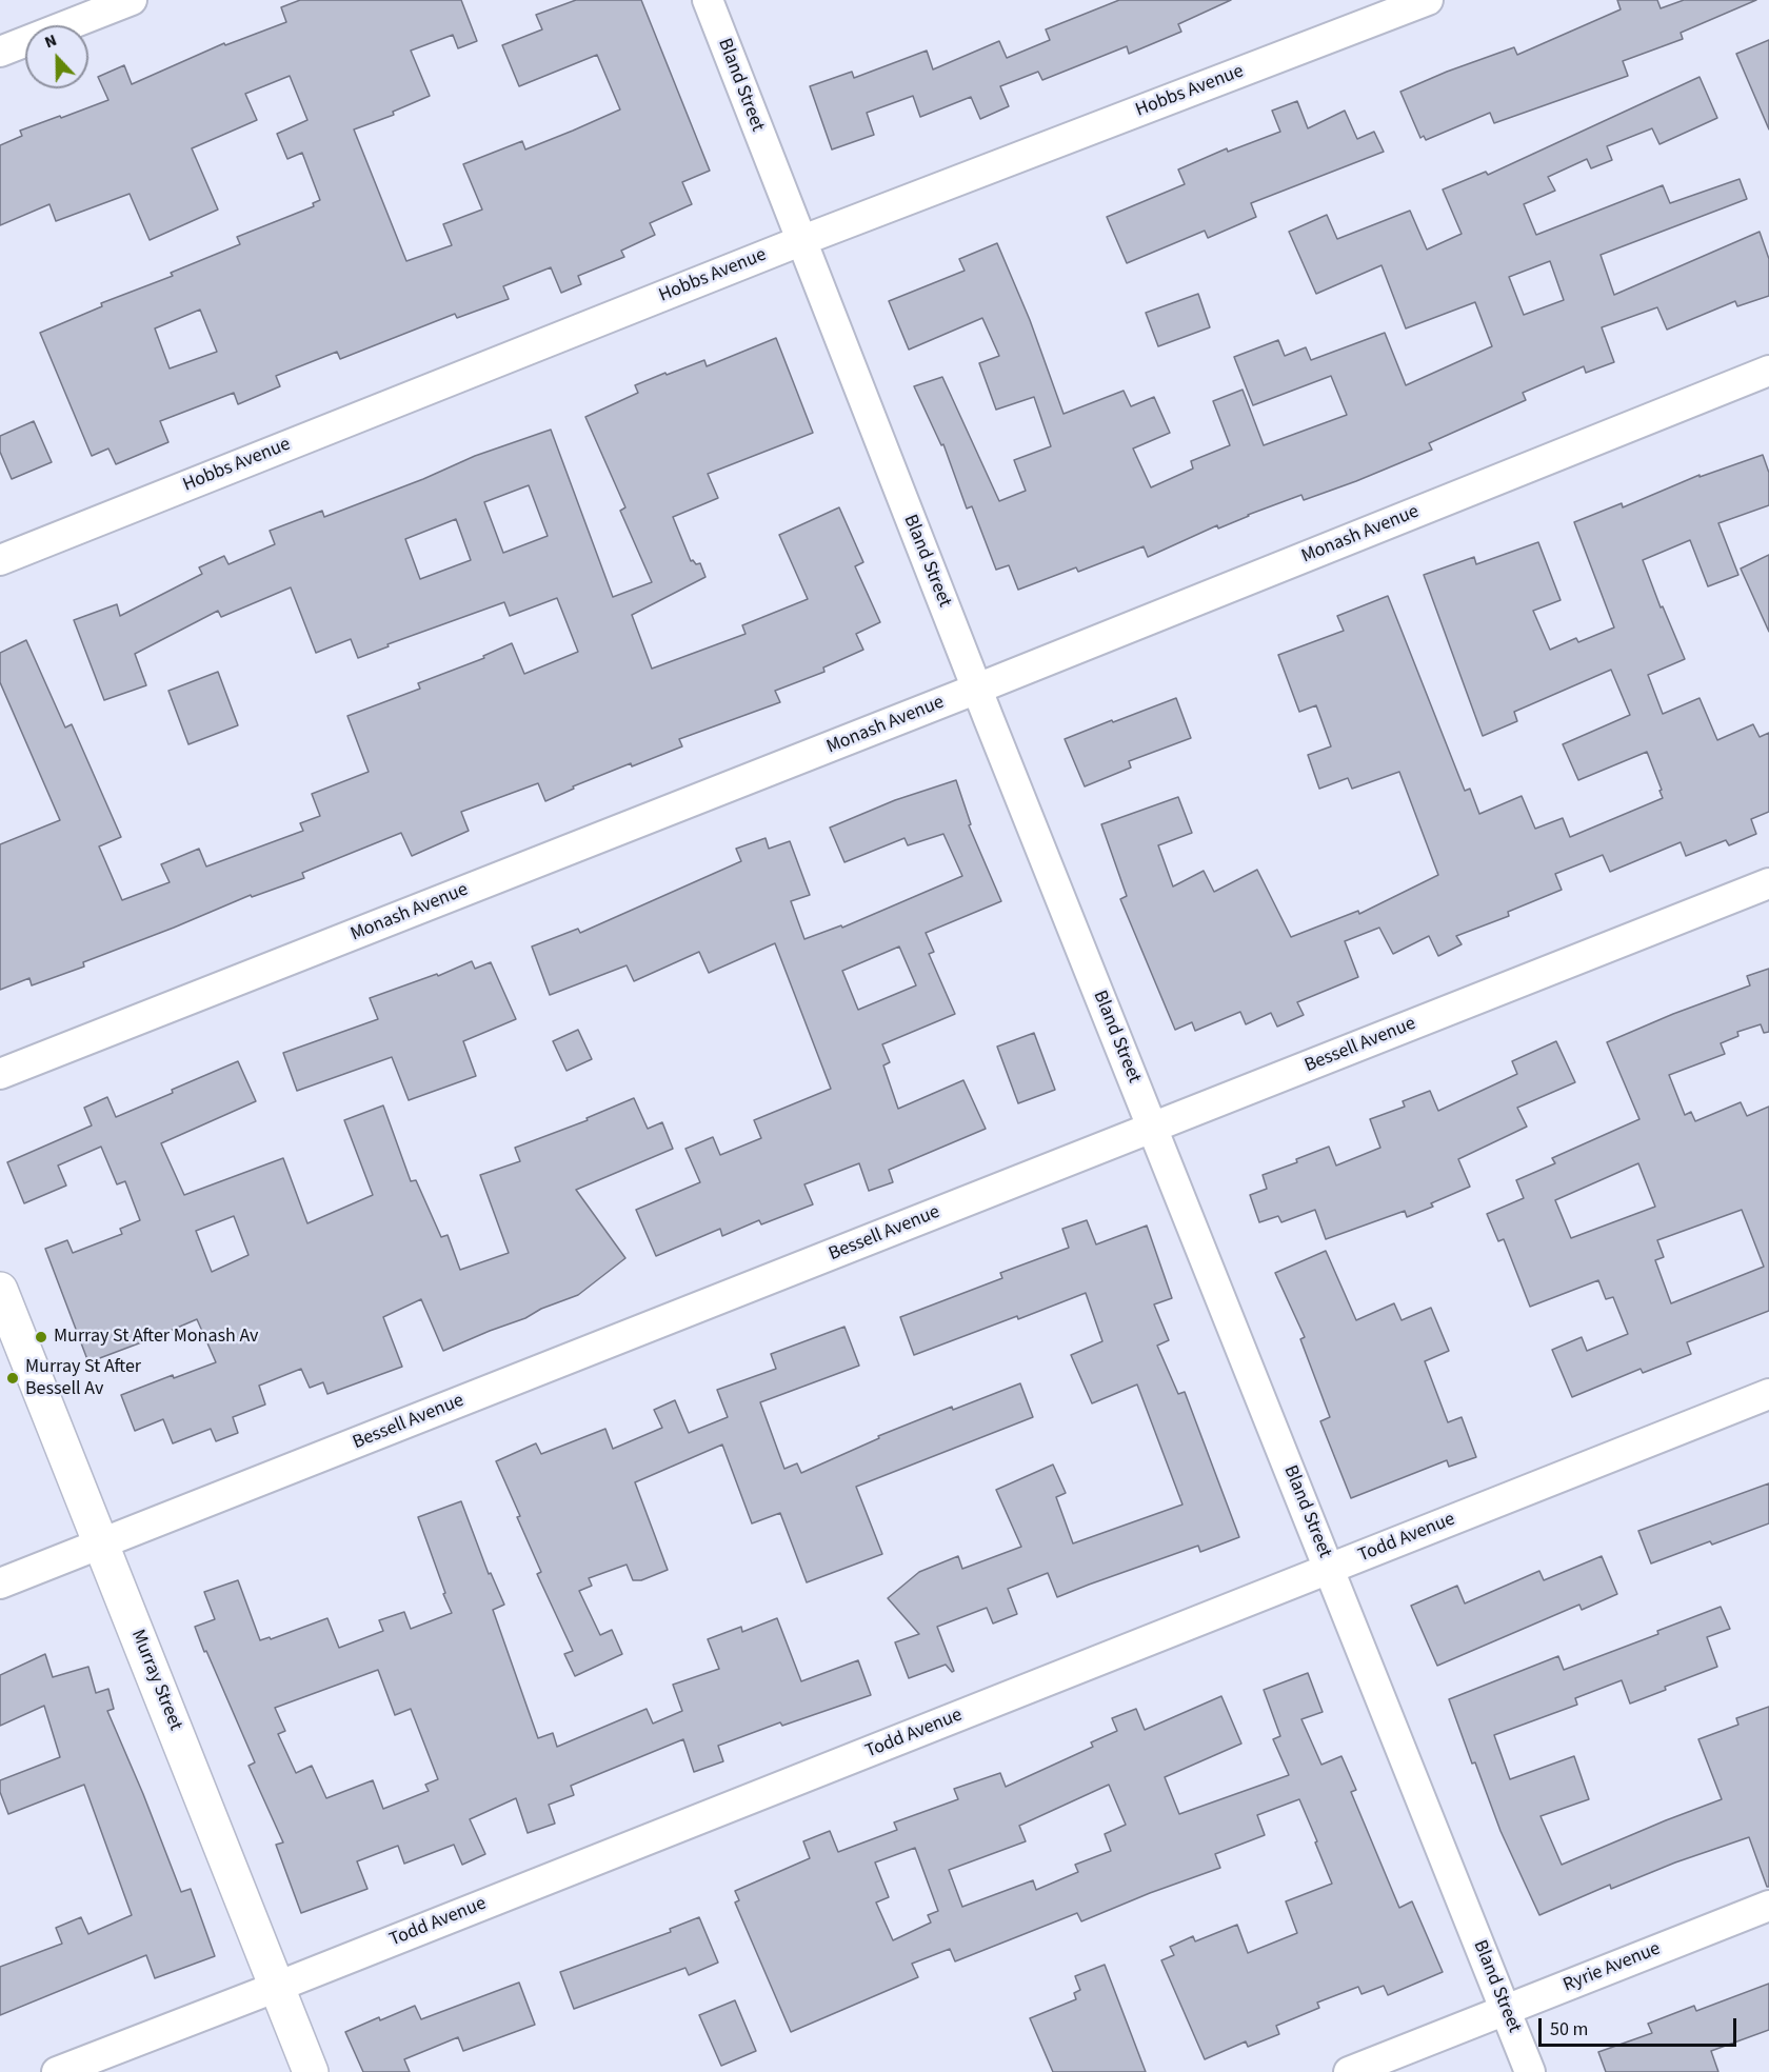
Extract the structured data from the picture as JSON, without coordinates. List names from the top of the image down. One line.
{"streets":{"main road":["Murray Street"],"street":["Bland Street","Hobbs Avenue","Monash Avenue","Bessell Avenue","Todd Avenue","Ryrie Avenue"]},"crossings":[["Bland Street","Hobbs Avenue"],["Bland Street","Monash Avenue"],["Bland Street","Bessell Avenue"],["Bland Street","Todd Avenue"],["Bland Street","Ryrie Avenue"],["Bessell Avenue","Murray Street"],["Todd Avenue","Murray Street"]],"places":["Murray St After Monash Av","Murray St After Bessell Av"],"scale_bar":"50 m","north":"top"}
